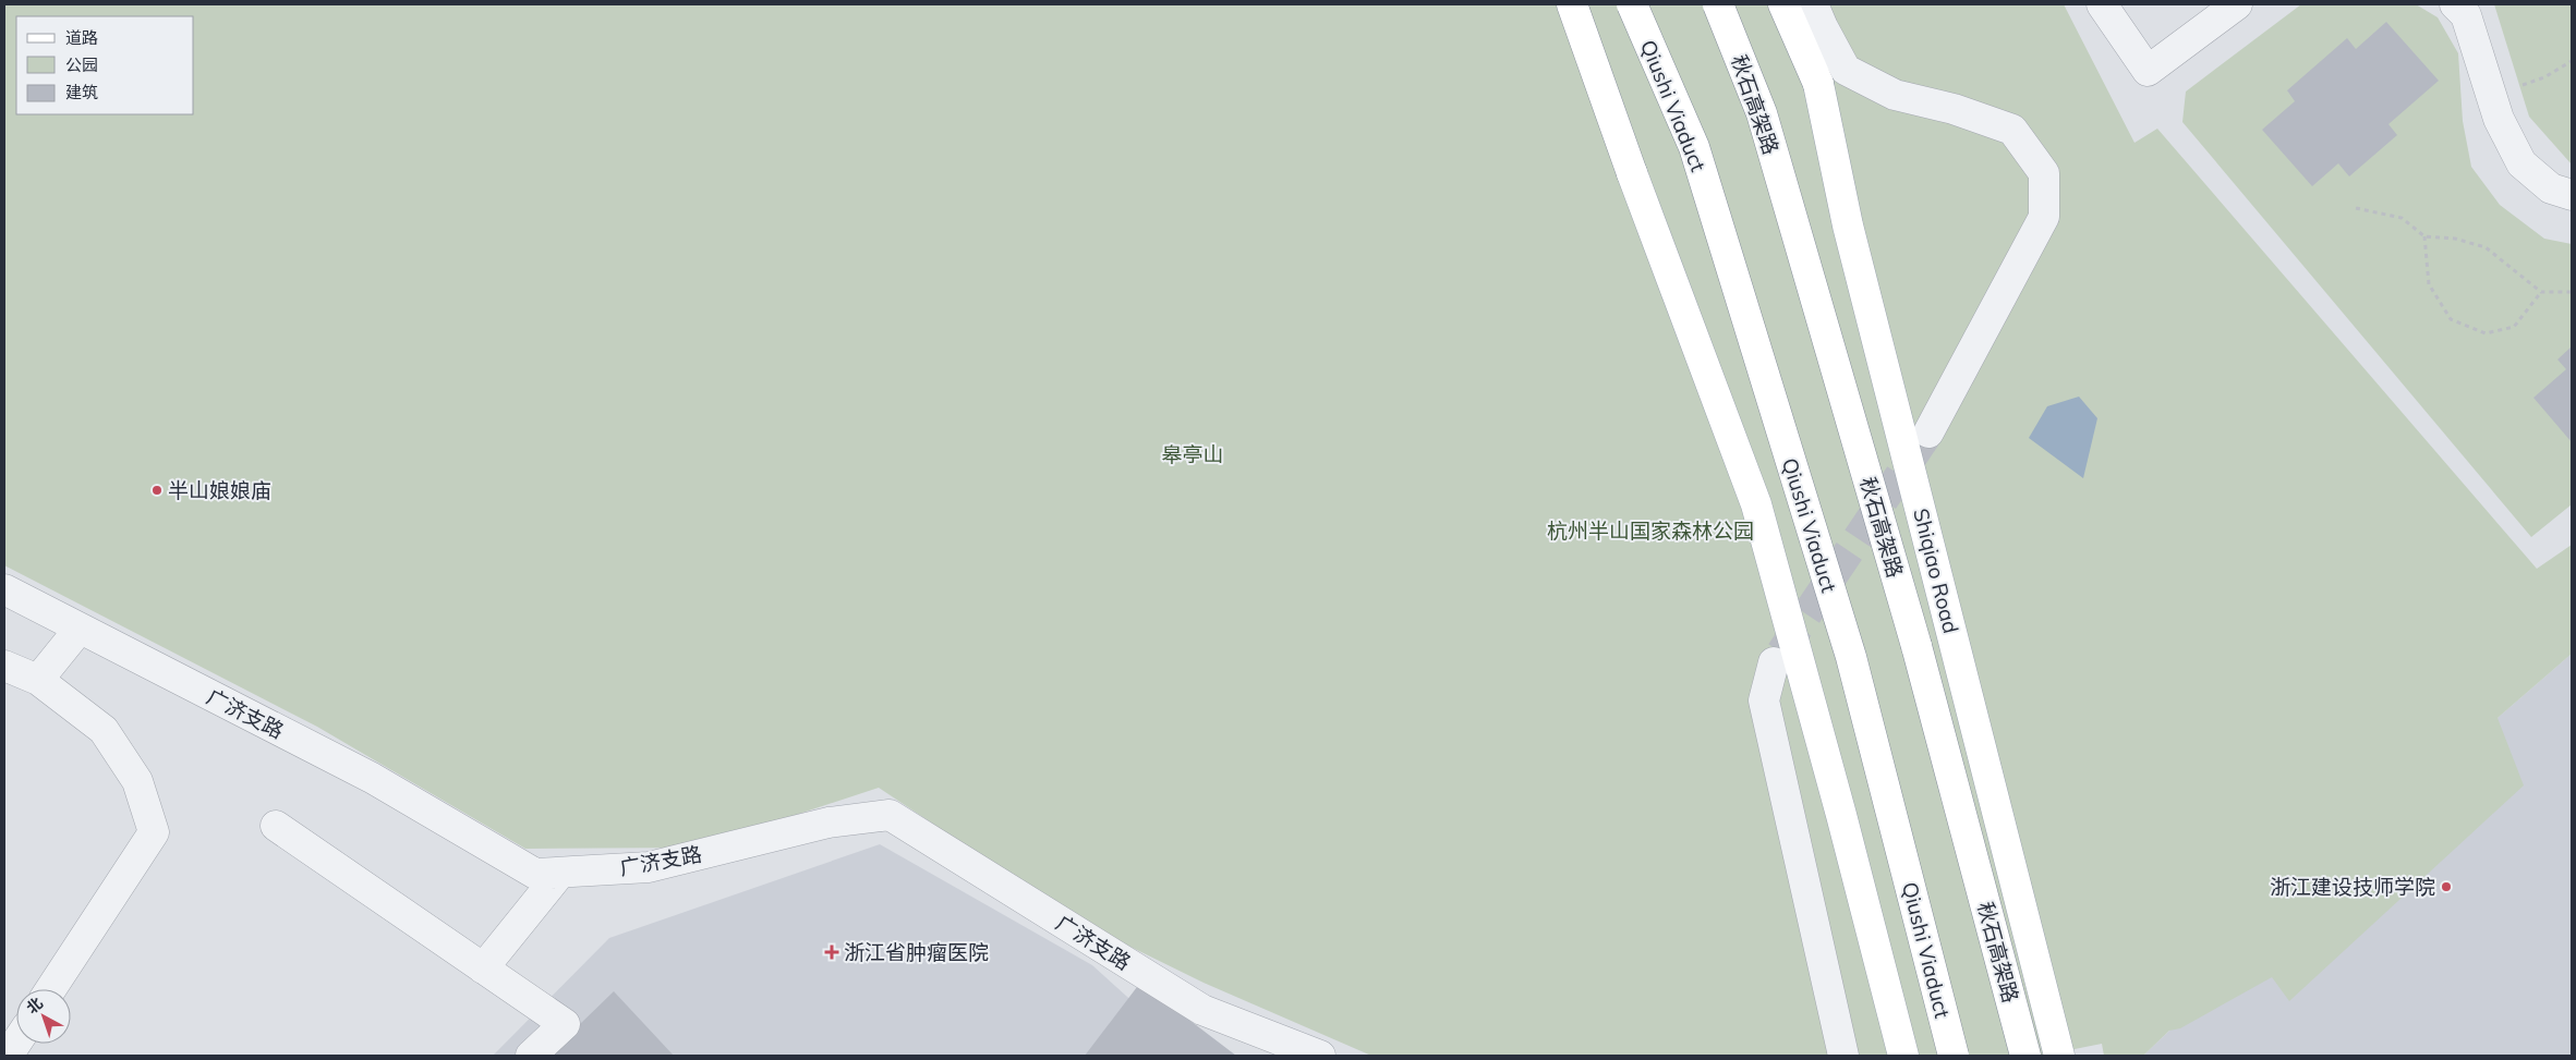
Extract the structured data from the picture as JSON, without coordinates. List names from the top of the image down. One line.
{"streets":{"main road":["秋石高架路","Qiushi Viaduct","Shiqiao Road"],"street":["广济支路"]},"parks":["皋亭山","杭州半山国家森林公园"],"places":{"other":["半山娘娘庙","浙江建设技师学院"],"health":["浙江省肿瘤医院"]},"legend":["道路","公园","建筑"],"north":"top left"}
